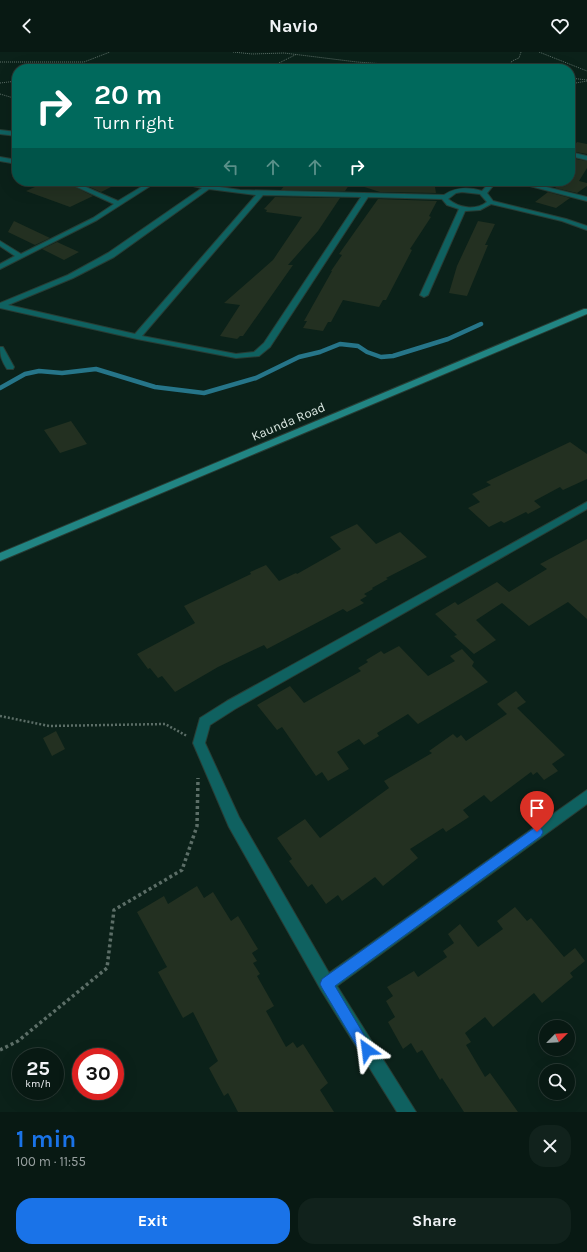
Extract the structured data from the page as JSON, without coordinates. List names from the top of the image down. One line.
{"streets":{"main road":["Kaunda Road"]},"north":"top right","page":{"header":"Navio","turn":["20 m","Turn right"],"speed":"25 km/h","limit":"30","heading":["1 min","100 m · 11:55"],"buttons":["Exit","Share"]}}
